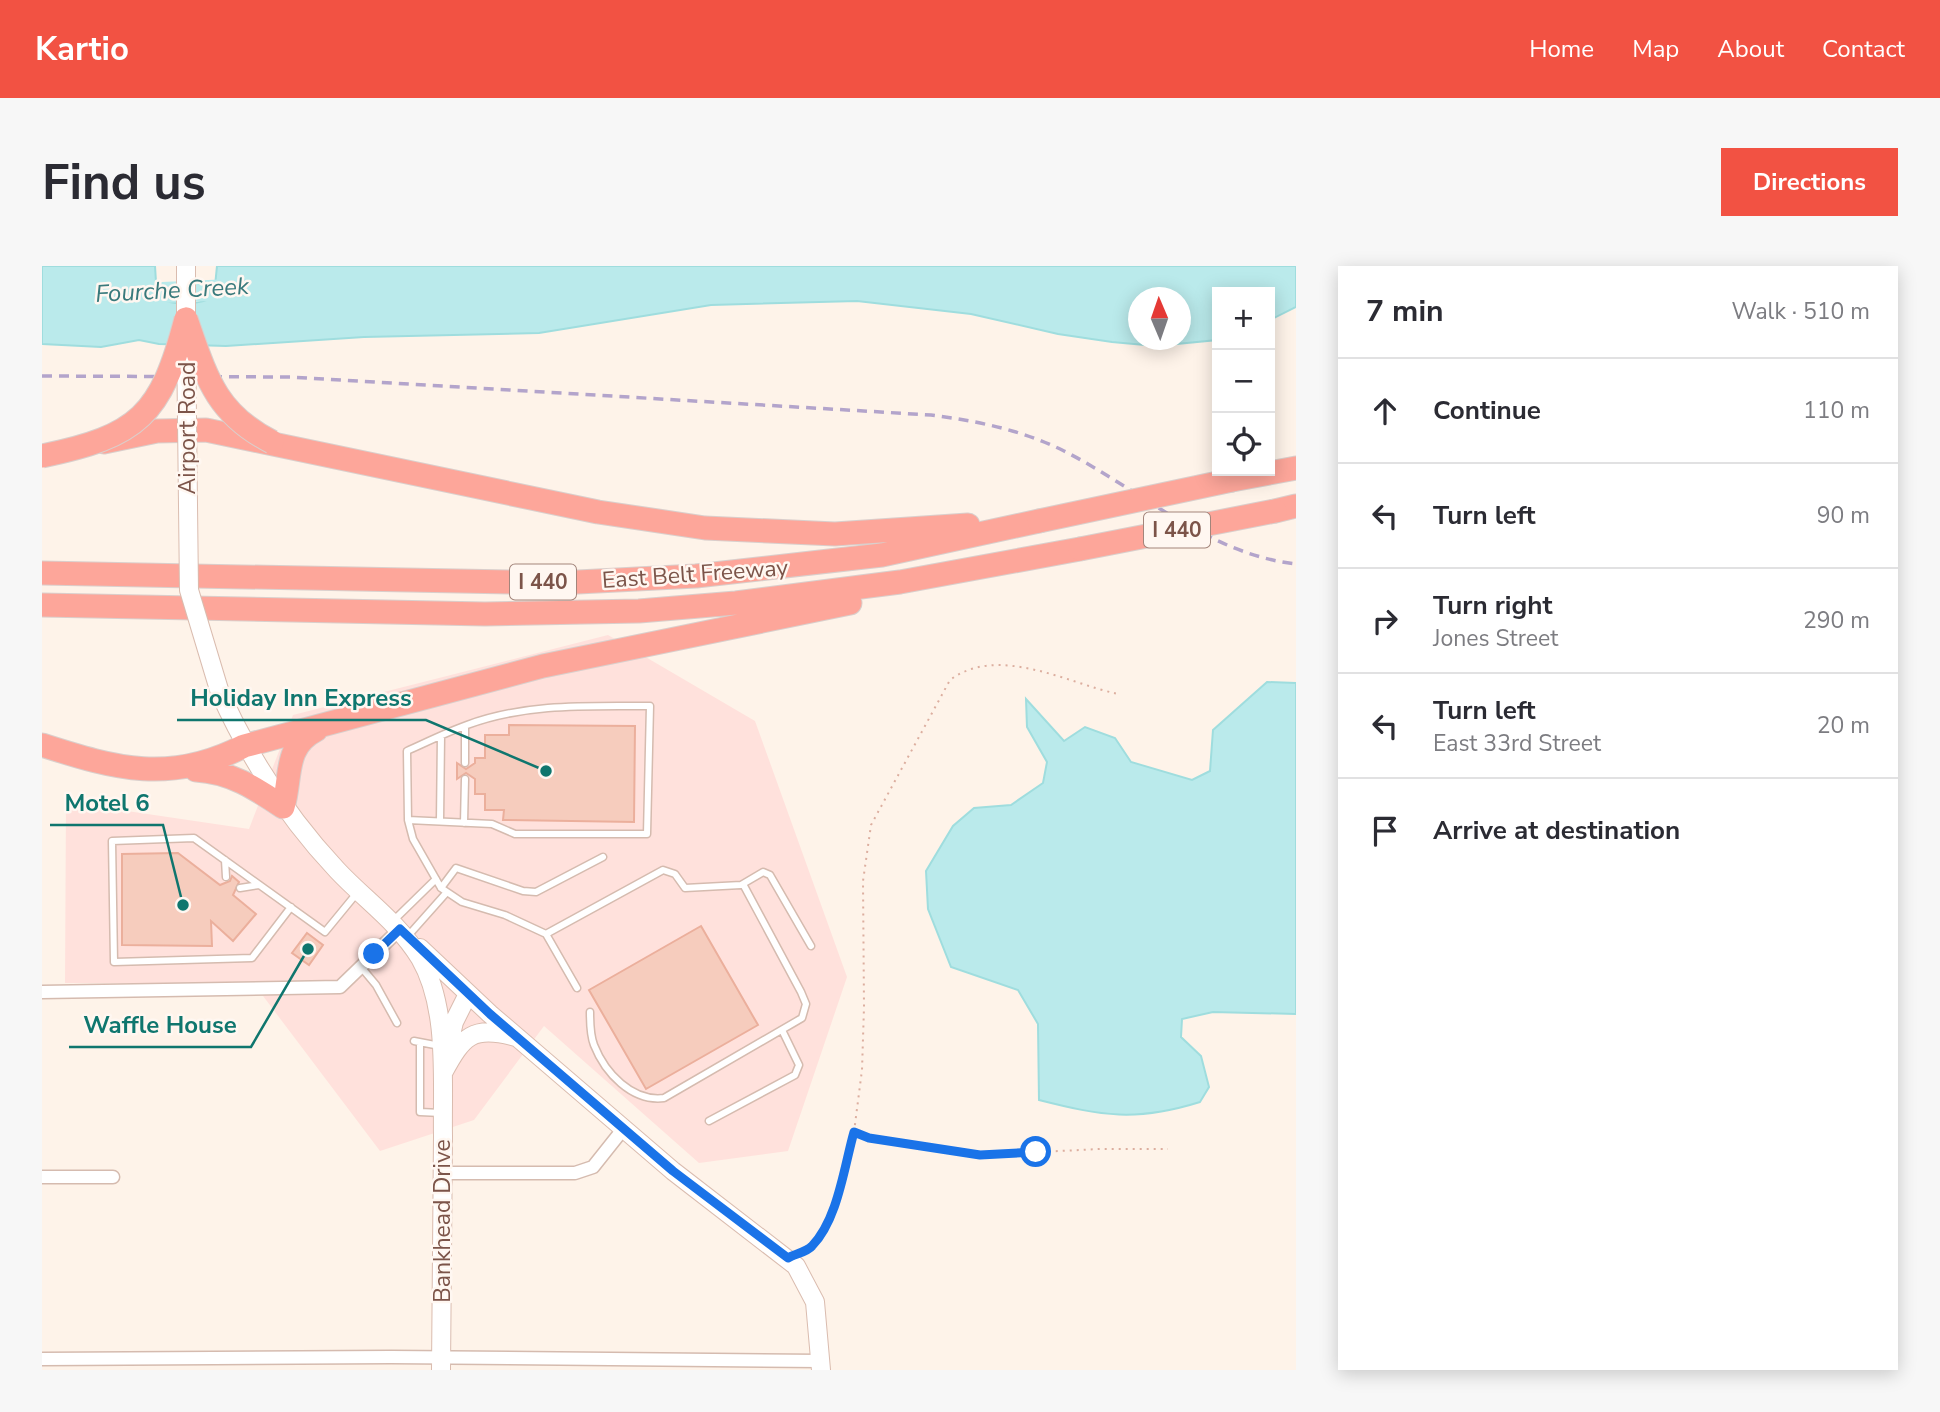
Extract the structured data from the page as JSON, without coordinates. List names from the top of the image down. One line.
{"streets":{"highway":["I 440","East Belt Freeway"],"main road":["Airport Road","Bankhead Drive"]},"crossings":[["Airport Road","Bankhead Drive"]],"water":["Fourche Creek"],"places":["Holiday Inn Express","Motel 6","Waffle House"],"north":"top","page":{"header":"Kartio","nav":["Home","Map","About","Contact"],"buttons":"Directions","title":"Find us","heading":["7 min","Walk · 510 m"],"map_buttons":["+","−"],"list":[["Continue","110 m"],["Turn left","90 m"],["Turn right","Jones Street","290 m"],["Turn left","East 33rd Street","20 m"],"Arrive at destination"]}}
